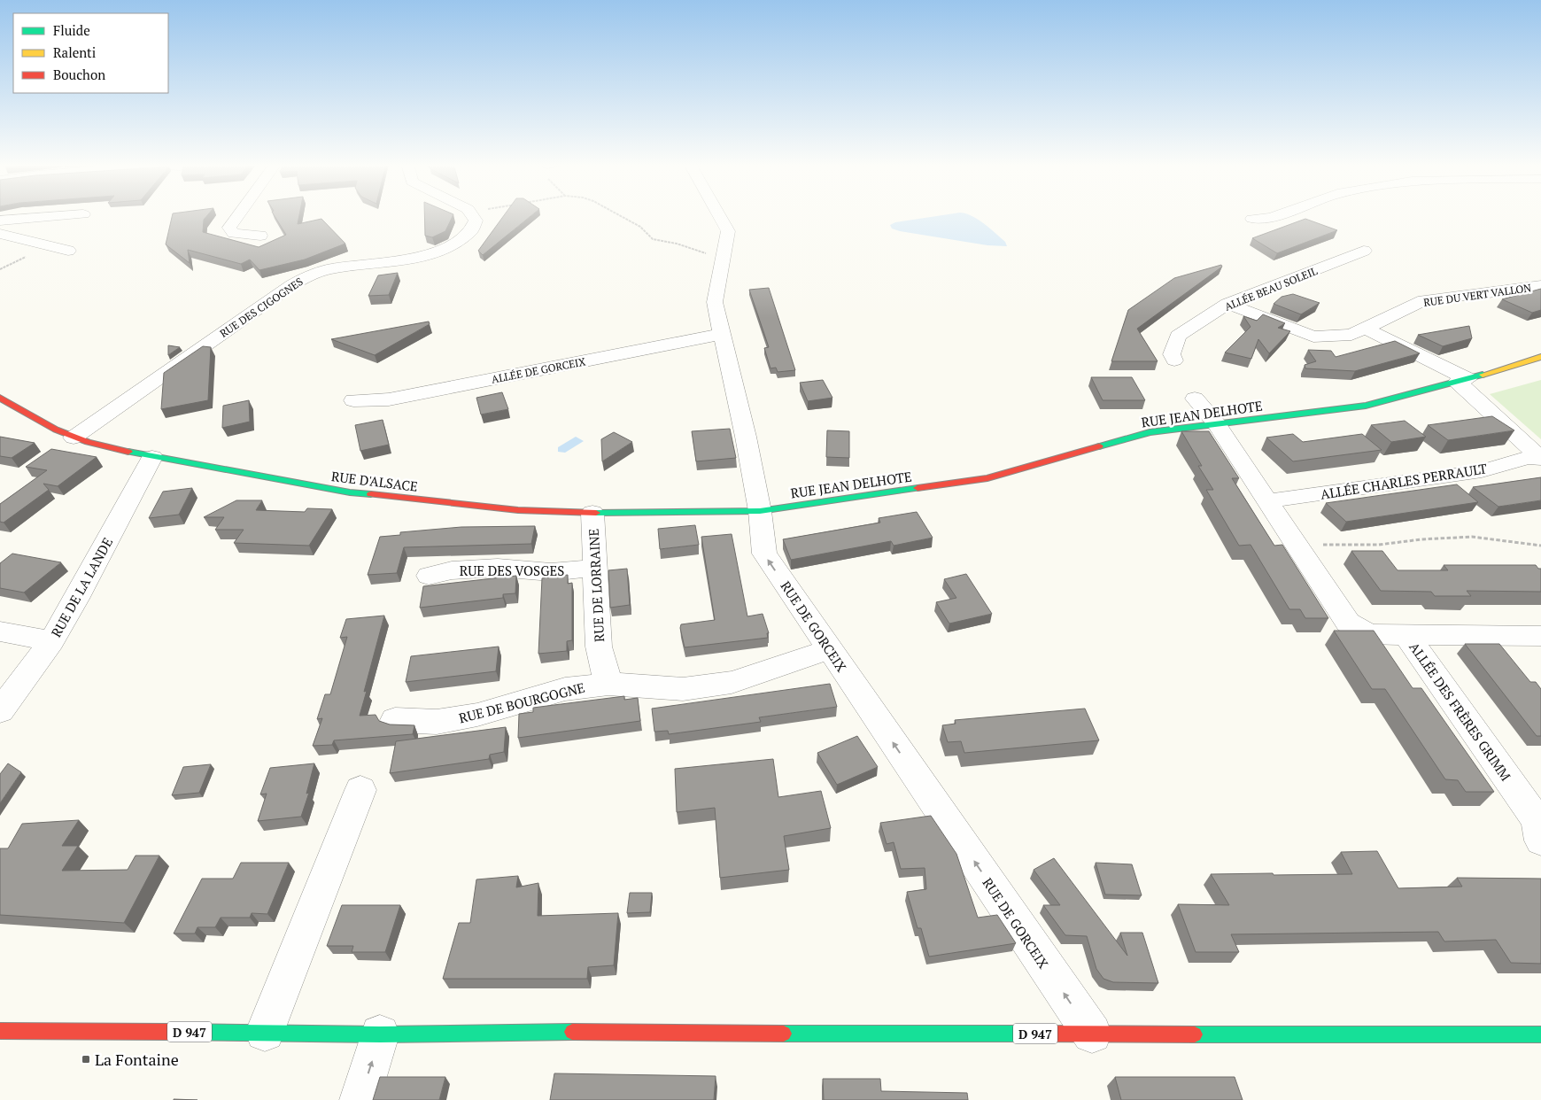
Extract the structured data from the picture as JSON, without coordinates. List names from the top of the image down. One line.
{"streets":{"street":["ALLÉE BEAU SOLEIL","RUE DU VERT VALLON","RUE DES CIGOGNES","ALLÉE DE GORCEIX","RUE JEAN DELHOTE","RUE D'ALSACE","ALLÉE CHARLES PERRAULT","RUE DES VOSGES","RUE DE LORRAINE","RUE DE LA LANDE","RUE DE GORCEIX","RUE DE BOURGOGNE","ALLÉE DES FRÈRES GRIMM","D 947"]},"crossings":[["ALLÉE BEAU SOLEIL","RUE DU VERT VALLON"],["RUE DES CIGOGNES","RUE D'ALSACE"],["ALLÉE DE GORCEIX","RUE DE GORCEIX"],["RUE JEAN DELHOTE","RUE D'ALSACE"],["RUE JEAN DELHOTE","RUE DE GORCEIX"],["RUE JEAN DELHOTE","ALLÉE DES FRÈRES GRIMM"],["RUE D'ALSACE","RUE DE LORRAINE"],["RUE D'ALSACE","RUE DE LA LANDE"],["RUE D'ALSACE","RUE DE GORCEIX"],["ALLÉE CHARLES PERRAULT","ALLÉE DES FRÈRES GRIMM"],["RUE DES VOSGES","RUE DE LORRAINE"],["RUE DE LORRAINE","RUE DE BOURGOGNE"],["RUE DE GORCEIX","RUE DE BOURGOGNE"],["RUE DE GORCEIX","D 947"]],"one_way":["RUE DE GORCEIX"],"places":{"transit":["La Fontaine"]},"legend":["Fluide","Ralenti","Bouchon"]}
